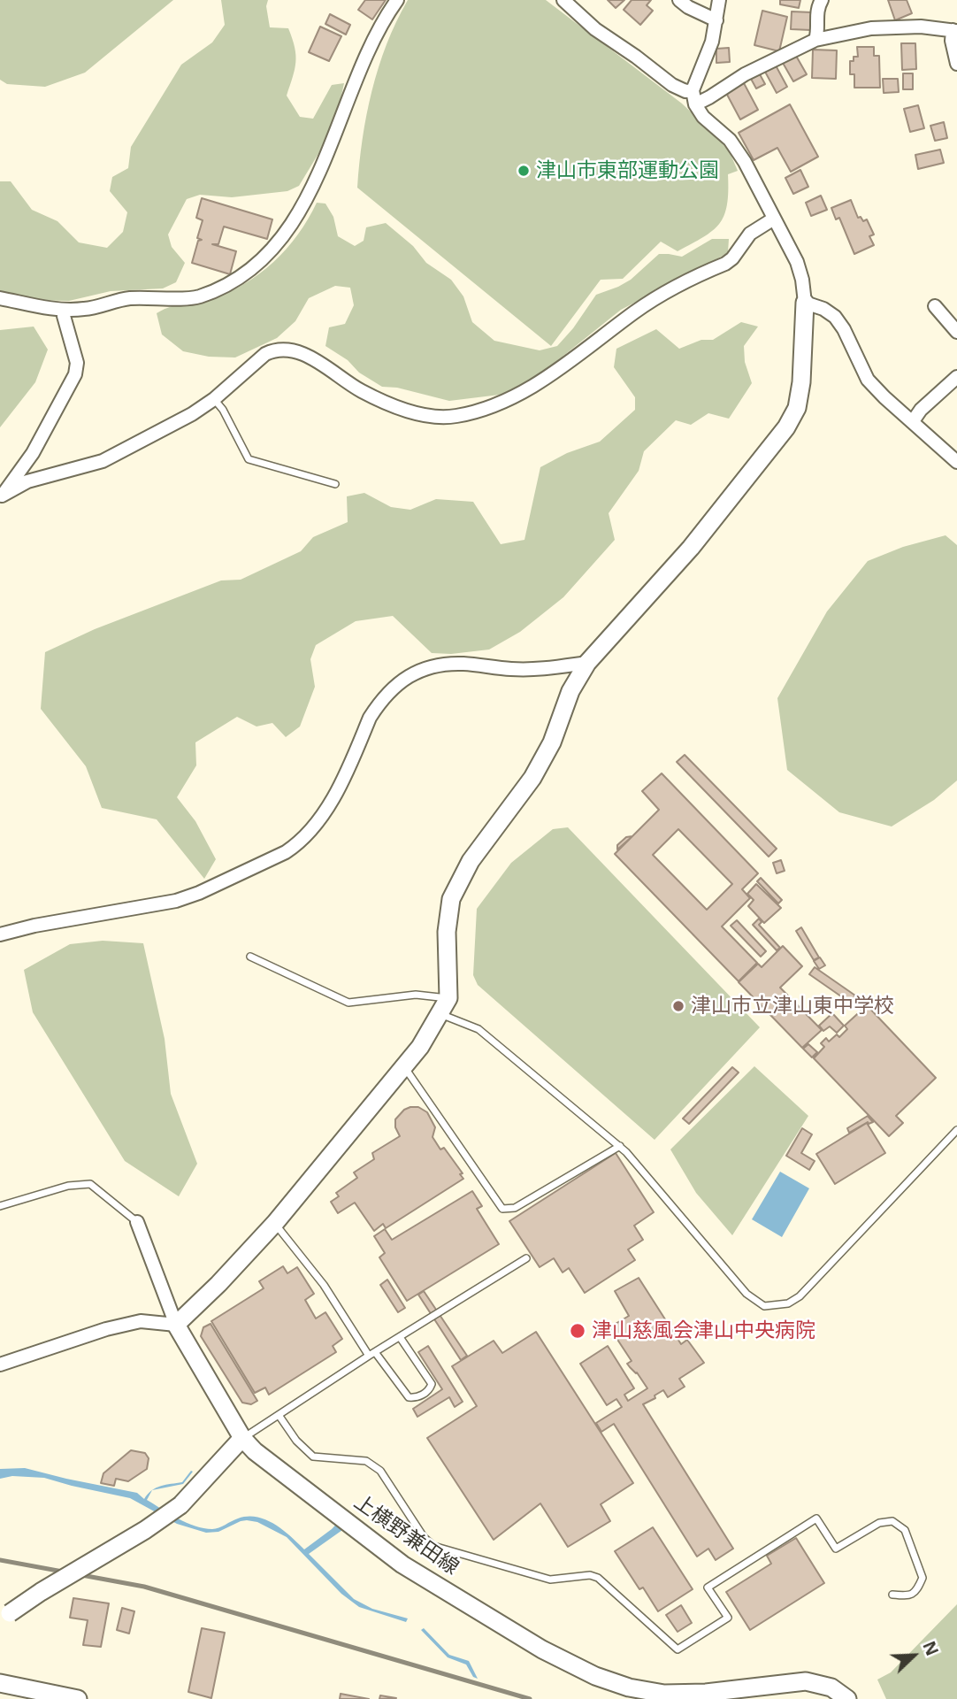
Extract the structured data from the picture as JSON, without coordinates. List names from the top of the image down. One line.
{"streets":{"street":["上横野兼田線"]},"places":["津山市東部運動公園","津山市立津山東中学校","津山慈風会津山中央病院"],"north":"top right"}
